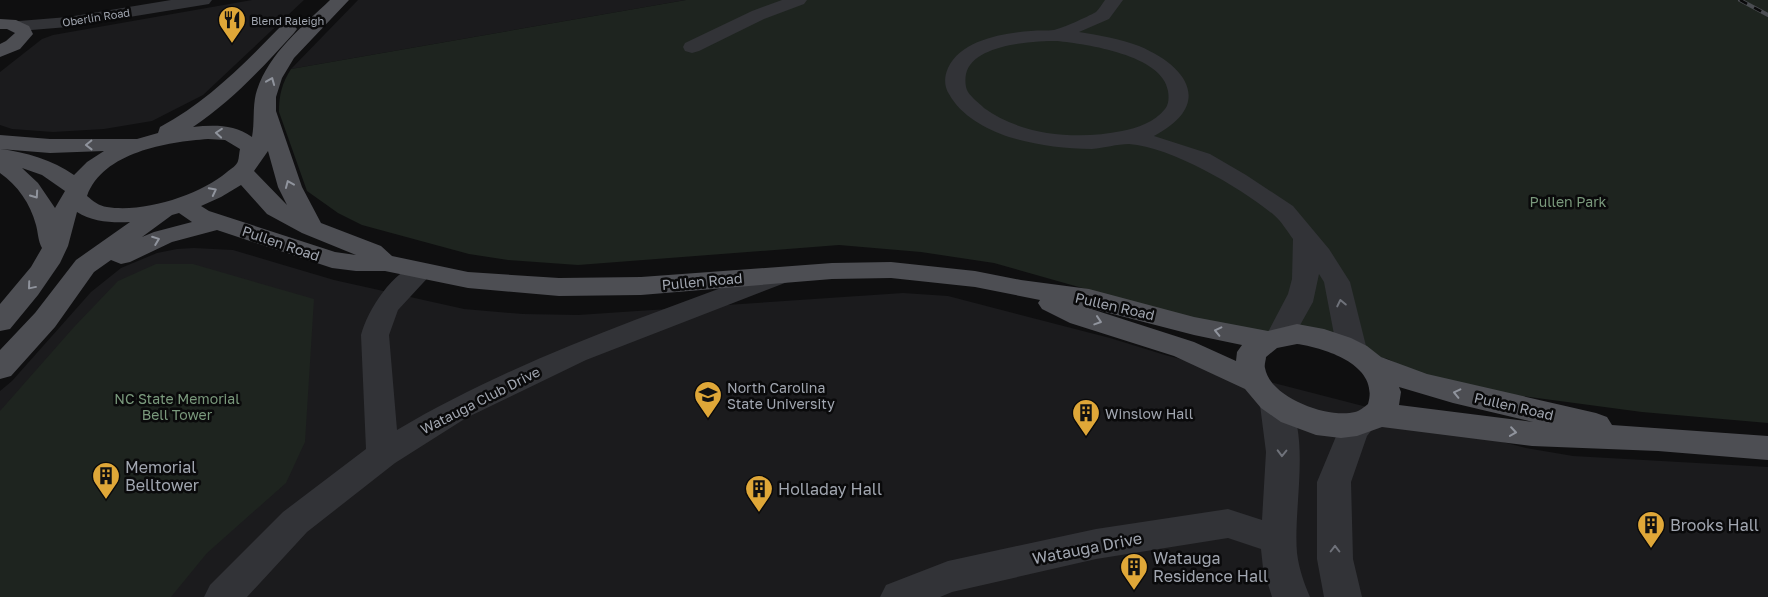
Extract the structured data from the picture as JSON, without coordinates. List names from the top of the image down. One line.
{"streets":{"main road":["Pullen Road"],"street":["Oberlin Road","Watauga Club Drive","Watauga Drive"]},"crossings":[["Pullen Road","Watauga Club Drive"]],"parks":["Pullen Park","NC State Memorial Bell Tower"],"places":{"restaurant":["Blend Raleigh"],"school or university":["North Carolina State University"],"building":["Winslow Hall","Memorial Belltower","Holladay Hall","Brooks Hall","Watauga Residence Hall"]}}
